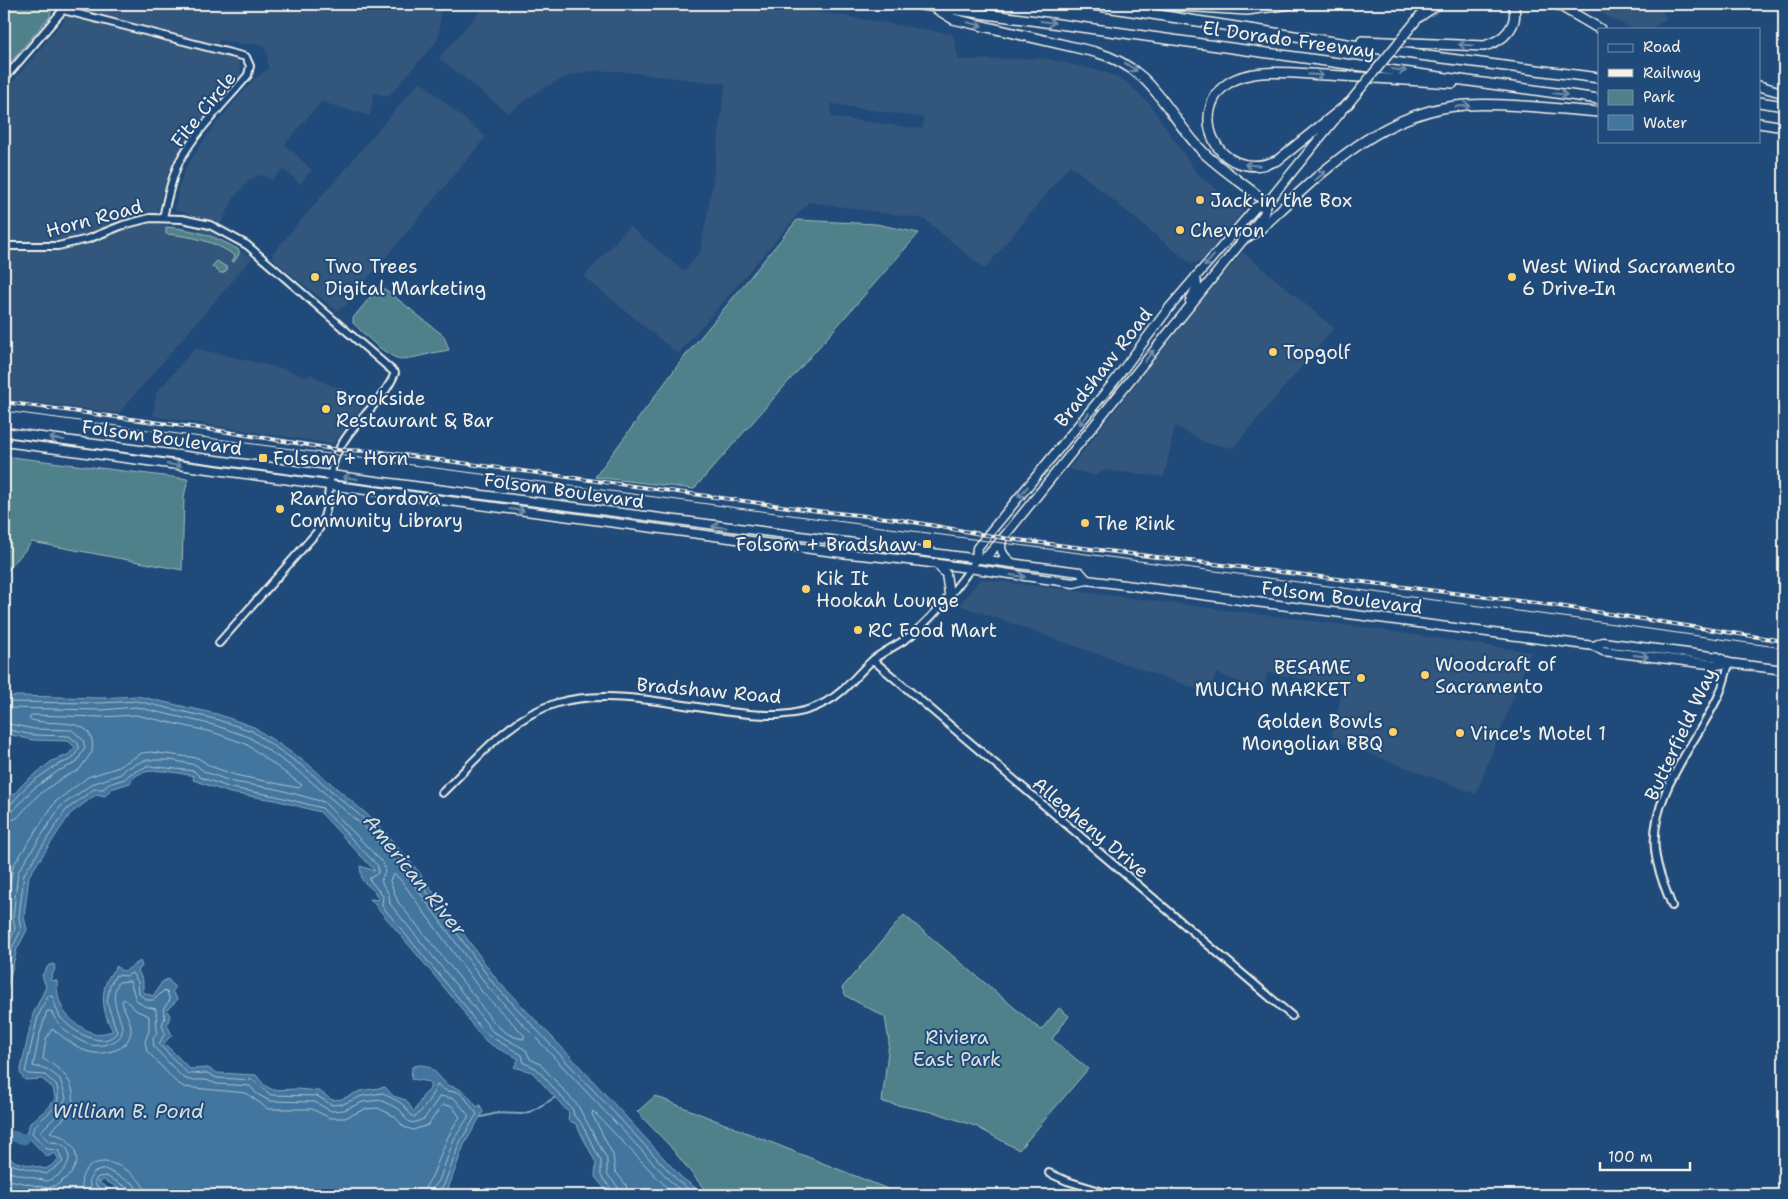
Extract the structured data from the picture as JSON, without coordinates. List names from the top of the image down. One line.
{"streets":{"highway":["El Dorado Freeway"],"main road":["Bradshaw Road","Folsom Boulevard"],"street":["Fite Circle","Horn Road","Butterfield Way","Allegheny Drive"]},"crossings":[["Fite Circle","Horn Road"],["Horn Road","Folsom Boulevard"],["Bradshaw Road","Folsom Boulevard"],["Bradshaw Road","Allegheny Drive"],["Folsom Boulevard","Butterfield Way"]],"water":["American River","William B. Pond"],"parks":["Riviera East Park"],"places":{"other":["Jack in the Box","Chevron","Two Trees Digital Marketing","West Wind Sacramento 6 Drive-In","Topgolf","Brookside Restaurant & Bar","Rancho Cordova Community Library","The Rink","Kik It Hookah Lounge","RC Food Mart","Woodcraft of Sacramento","BESAME MUCHO MARKET","Golden Bowls Mongolian BBQ","Vince's Motel 1"],"transit":["Folsom + Horn","Folsom + Bradshaw"]},"legend":["Road","Railway","Park","Water"],"scale_bar":"100 m"}
